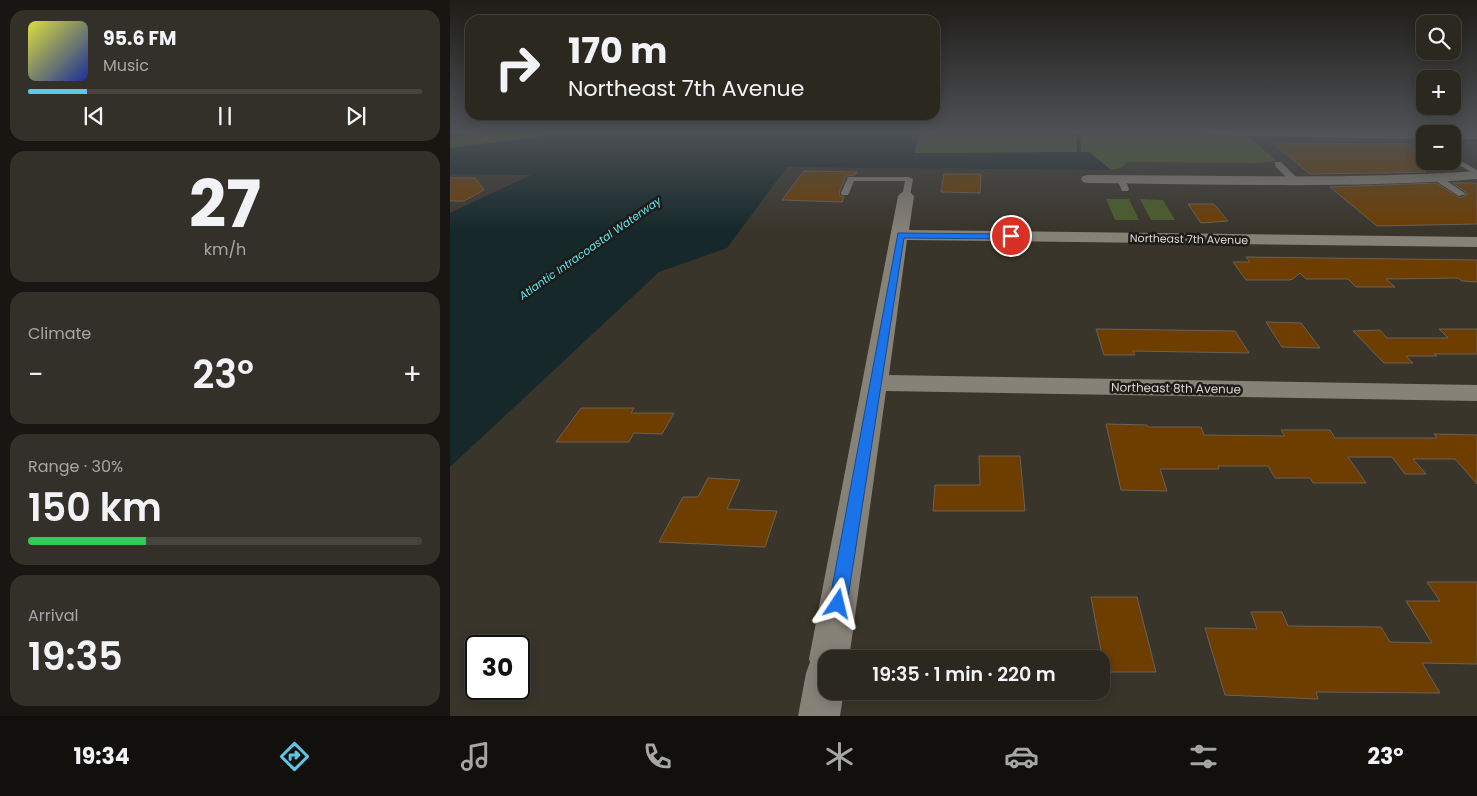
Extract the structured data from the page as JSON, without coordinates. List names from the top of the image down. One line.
{"streets":{"street":["Northeast 7th Avenue","Northeast 8th Avenue"]},"water":["Atlantic Intracoastal Waterway"],"page":{"map_buttons":["+","−"],"turn":["170 m","Northeast 7th Avenue"],"song":["95.6 FM","Music"],"tile":[["27","km/h"],"Climate",["Range · 30%","150 km"],["Arrival","19:35"]],"heat":["−","23°","+"],"limit":"30","trip":"19:35 · 1 min · 220 m","tabs":["19:34","23°"]}}
